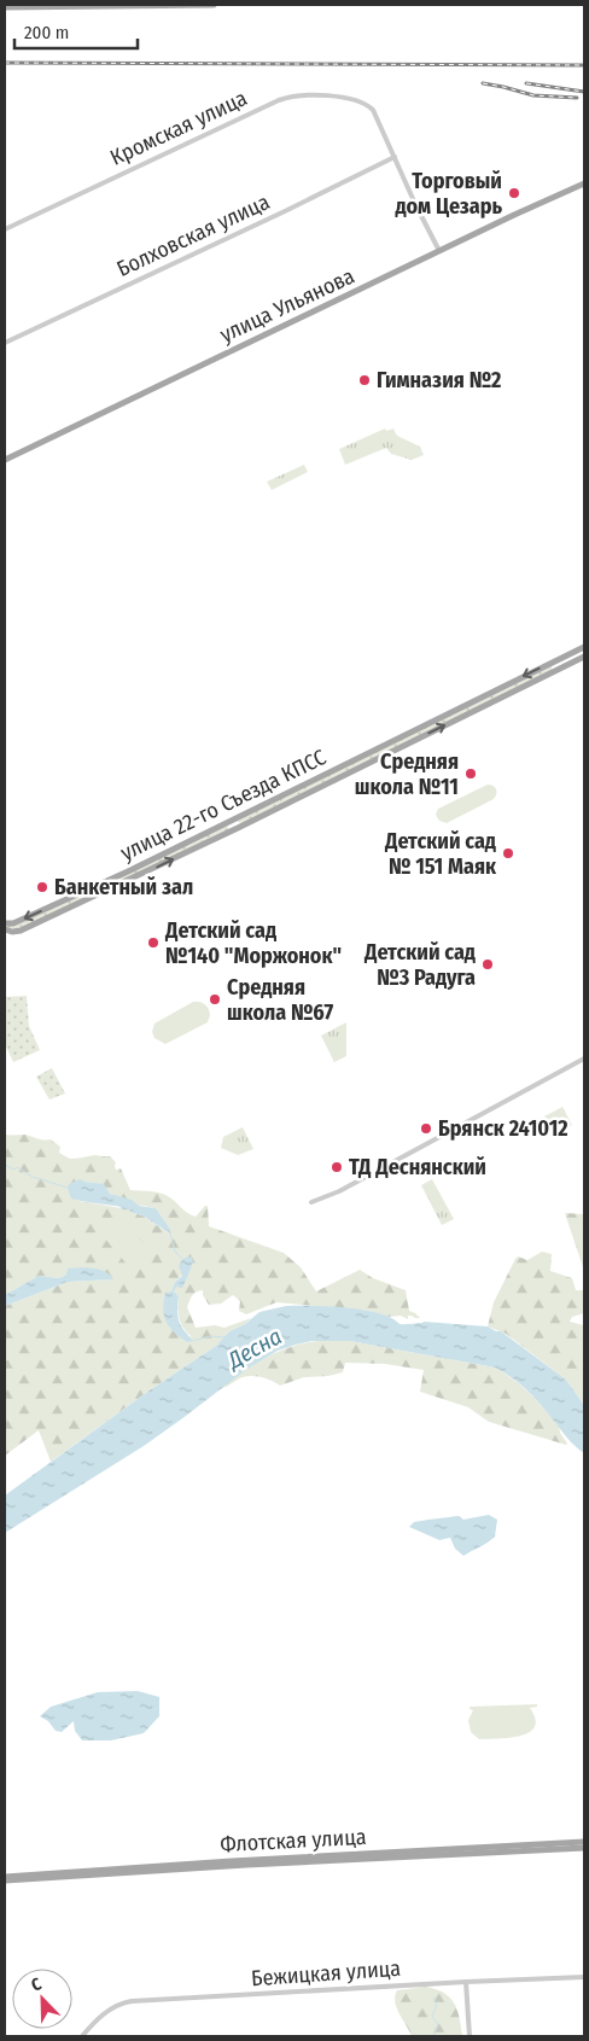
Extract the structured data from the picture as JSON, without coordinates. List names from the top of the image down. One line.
{"streets":{"main road":["улица Ульянова","улица 22-го Съезда КПСС","Флотская улица"],"street":["Кромская улица","Болховская улица","Бежицкая улица"]},"crossings":[["Кромская улица","Болховская улица"]],"water":["Десна"],"places":["Торговый дом Цезарь","Гимназия №2","Средняя школа №11","Детский сад № 151 Маяк","Банкетный зал","Детский сад №140 \"Моржонок\"","Детский сад №3 Радуга","Средняя школа №67","Брянск 241012","ТД Деснянский"],"scale_bar":"200 m","north":"top left"}
